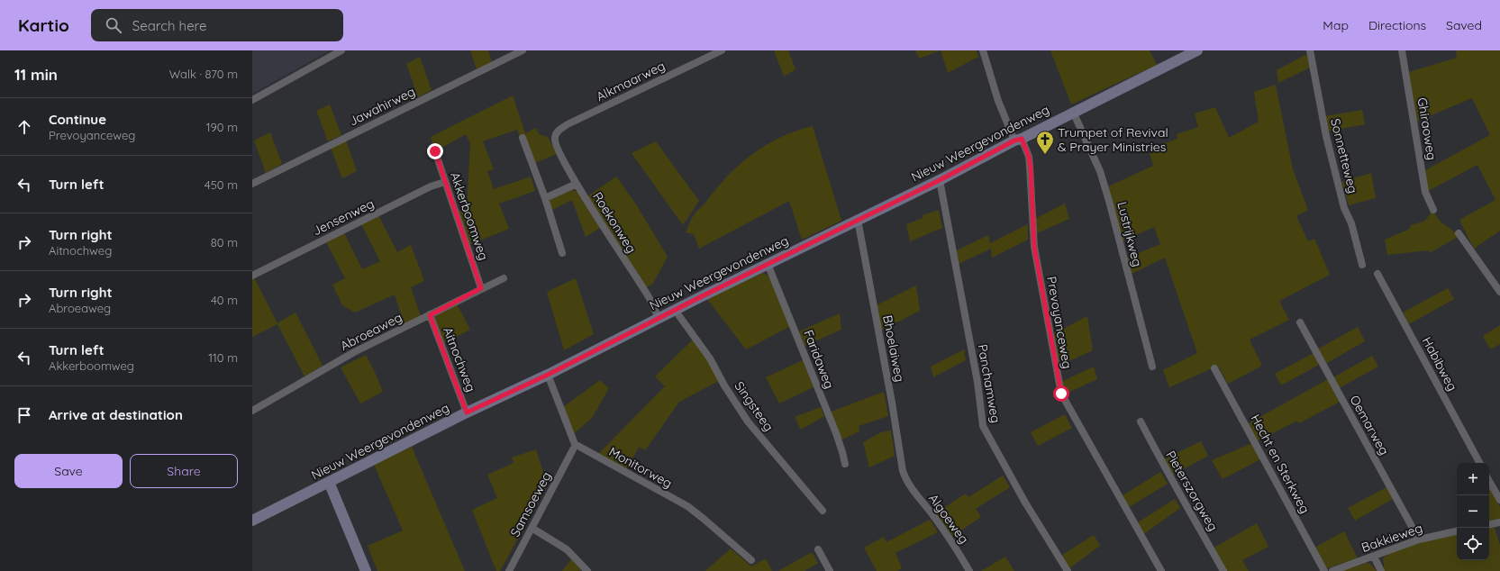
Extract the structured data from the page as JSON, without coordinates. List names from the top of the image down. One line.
{"streets":{"street":["Alkmaarweg","Jawahirweg","Ghiraoweg","Nieuw Weergevondenweg","Sonnetteweg","Akkerboomweg","Jensenweg","Roekonweg","Lustrijkweg","Prevoyanceweg","Abroeaweg","Bhoelaiweg","Aitnochweg","Faridaweg","Habibweg","Panchamweg","Singsteeg","Oemarweg","Hecht en Sterkweg","Monitorweg","Pieterszorgweg","Samsoeweg","Algoeweg","Bakkieweg"]},"crossings":[["Alkmaarweg","Roekonweg"],["Nieuw Weergevondenweg","Roekonweg"],["Nieuw Weergevondenweg","Lustrijkweg"],["Nieuw Weergevondenweg","Prevoyanceweg"],["Nieuw Weergevondenweg","Bhoelaiweg"],["Nieuw Weergevondenweg","Aitnochweg"],["Nieuw Weergevondenweg","Faridaweg"],["Nieuw Weergevondenweg","Panchamweg"],["Nieuw Weergevondenweg","Singsteeg"],["Nieuw Weergevondenweg","Monitorweg"],["Akkerboomweg","Jensenweg"],["Akkerboomweg","Abroeaweg"],["Abroeaweg","Aitnochweg"],["Bhoelaiweg","Algoeweg"],["Oemarweg","Bakkieweg"]],"places":{"church":["Trumpet of Revival & Prayer Ministries"]},"page":{"header":"Kartio","search":"Search here","nav":["Map","Directions","Saved"],"heading":["11 min","Walk · 870 m"],"list":[["Continue","Prevoyanceweg","190 m"],["Turn left","450 m"],["Turn right","Aitnochweg","80 m"],["Turn right","Abroeaweg","40 m"],["Turn left","Akkerboomweg","110 m"],"Arrive at destination"],"buttons":["Save","Share"],"map_buttons":["+","−"]}}
